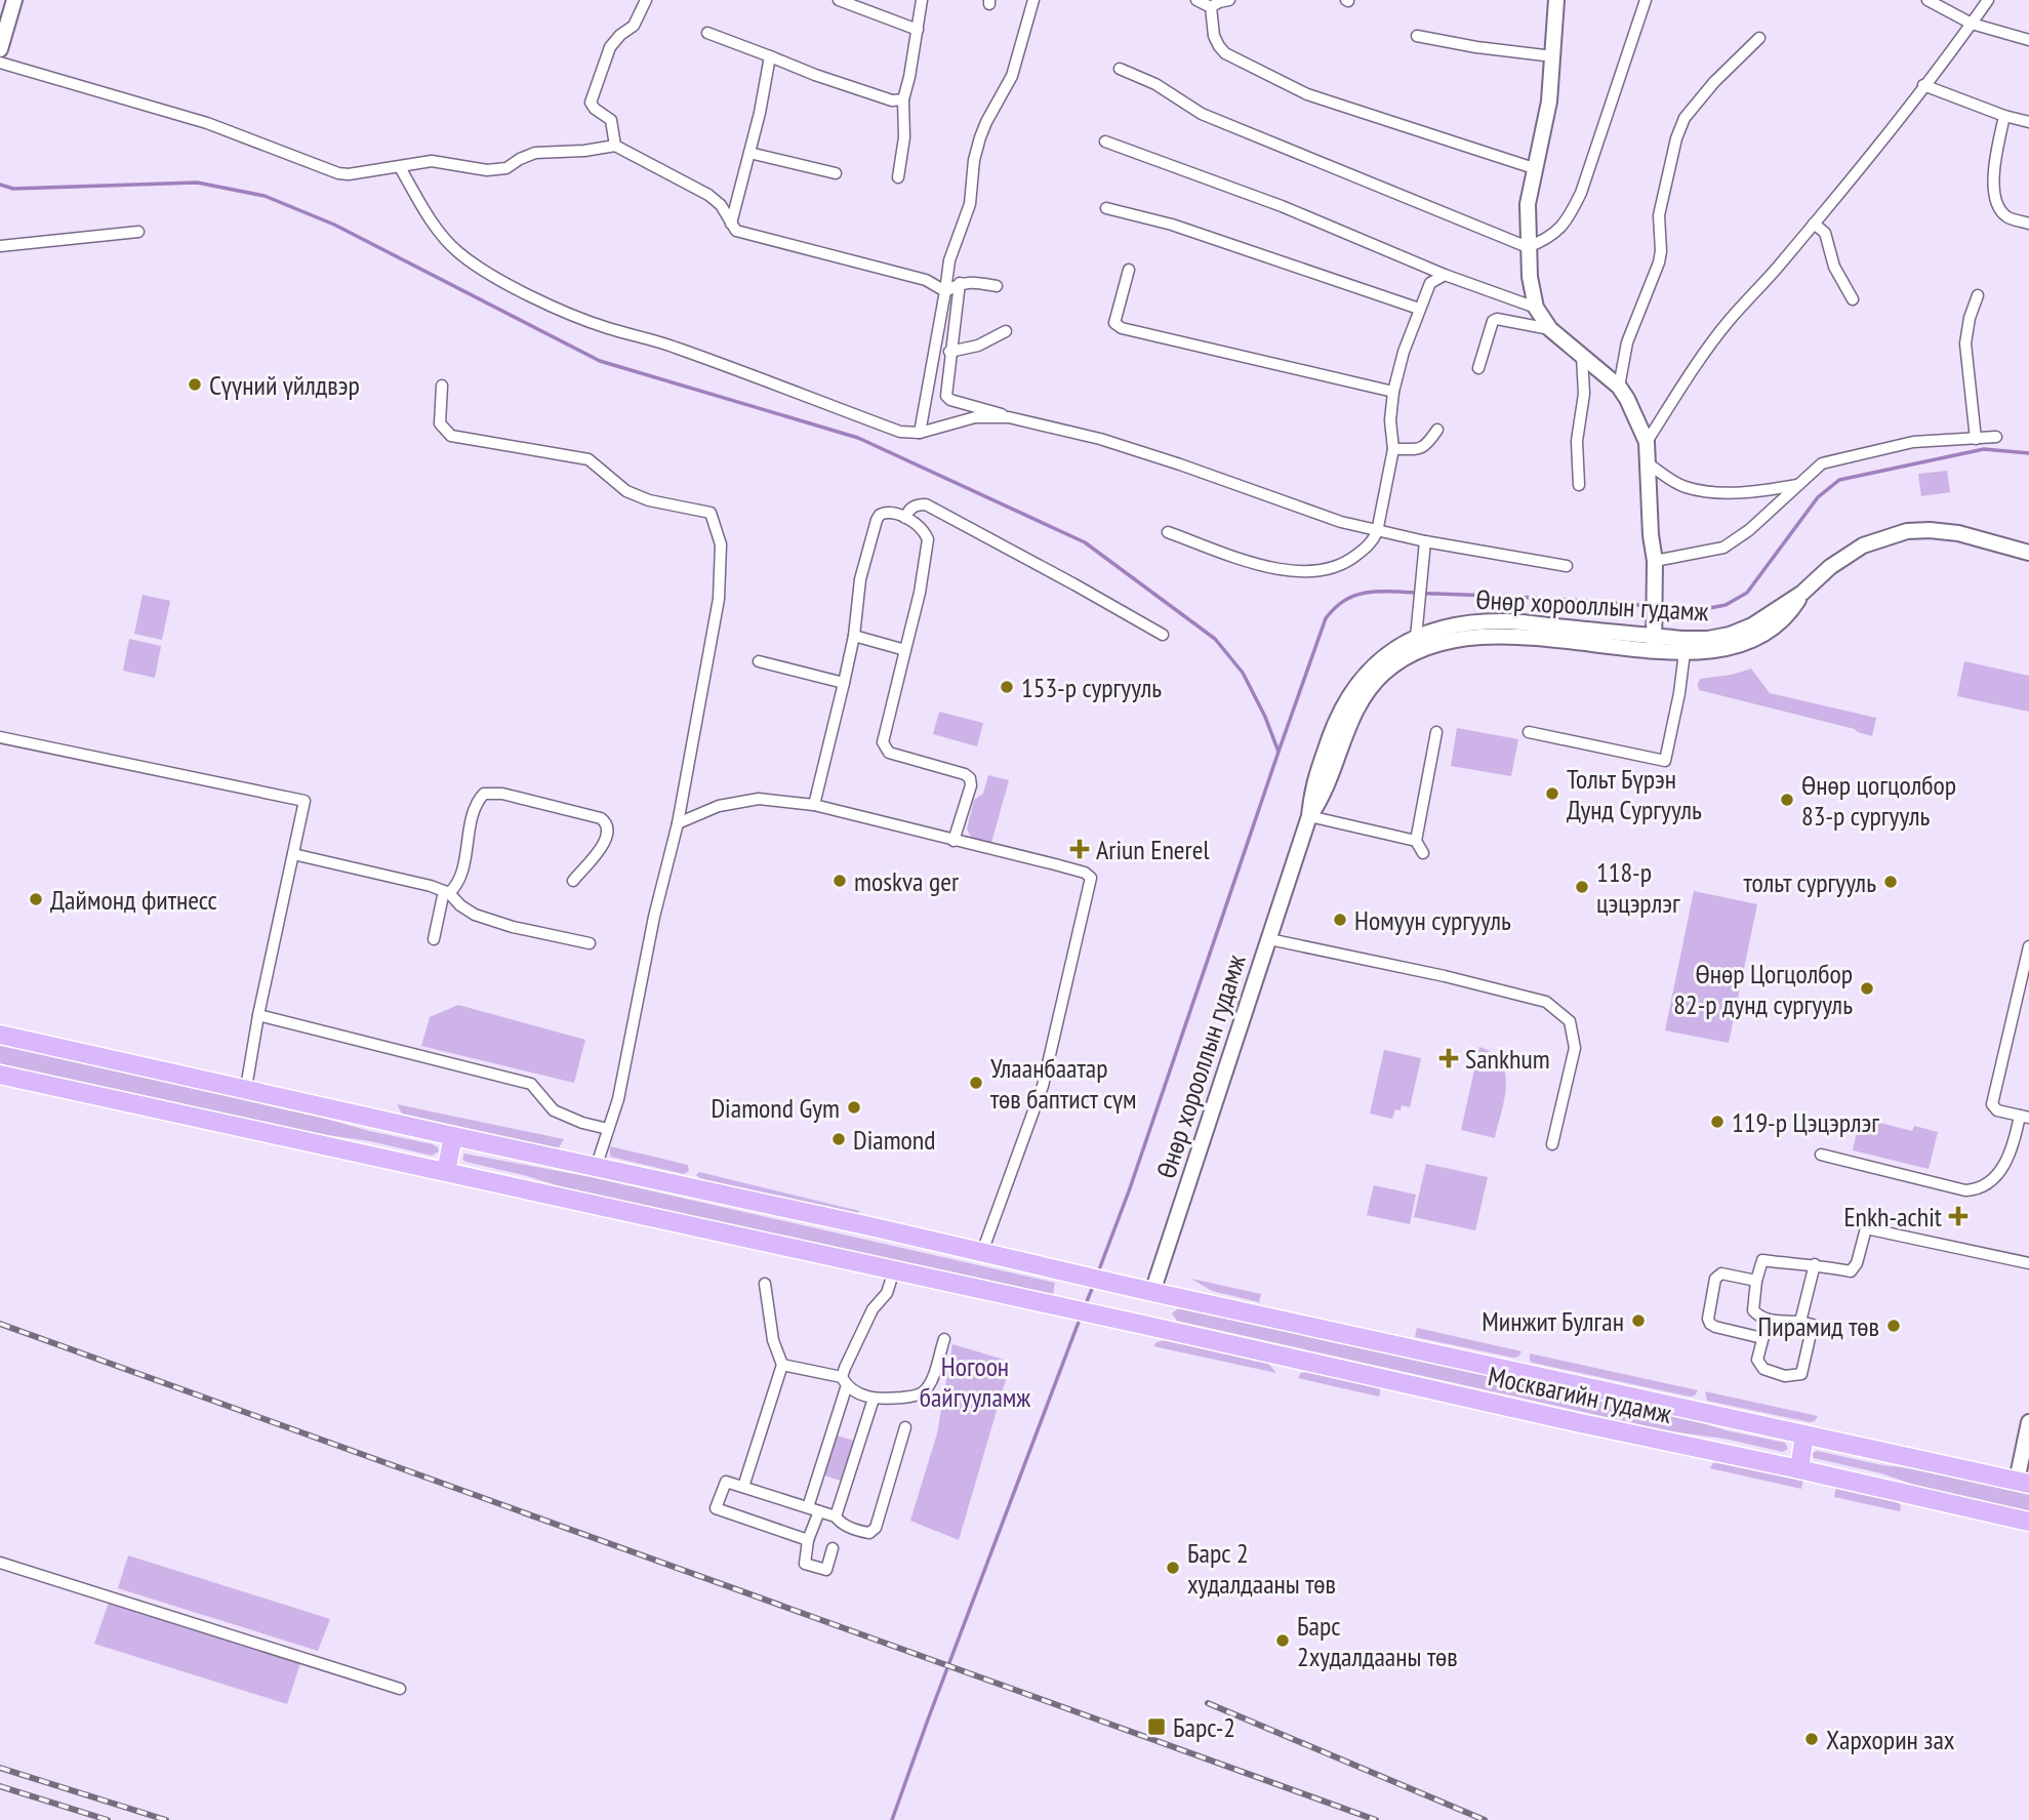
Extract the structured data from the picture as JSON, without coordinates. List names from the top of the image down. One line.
{"streets":{"highway":["Москвагийн гудамж"],"main road":["Өнөр хорооллын гудамж"]},"crossings":[["Өнөр хорооллын гудамж","Москвагийн гудамж"]],"parks":["Ногоон байгууламж"],"places":{"other":["Сүүний үйлдвэр","153-р сургууль","Тольт Бүрэн Дунд Сургууль","Өнөр цогцолбор 83-р сургууль","moskva ger","тольт сургууль","118-р цэцэрлэг","Даймонд фитнесс","Номуун сургууль","Өнөр Цогцолбор 82-р дунд сургууль","Улаанбаатар төв баптист сүм","Diamond Gym","119-р Цэцэрлэг","Diamond","Минжит Булган","Пирамид төв","Барс 2 худалдааны төв","Барс 2худалдааны төв","Хархорин зах"],"health":["Ariun Enerel","Sankhum","Enkh-achit"],"transit":["Барс-2"]}}
